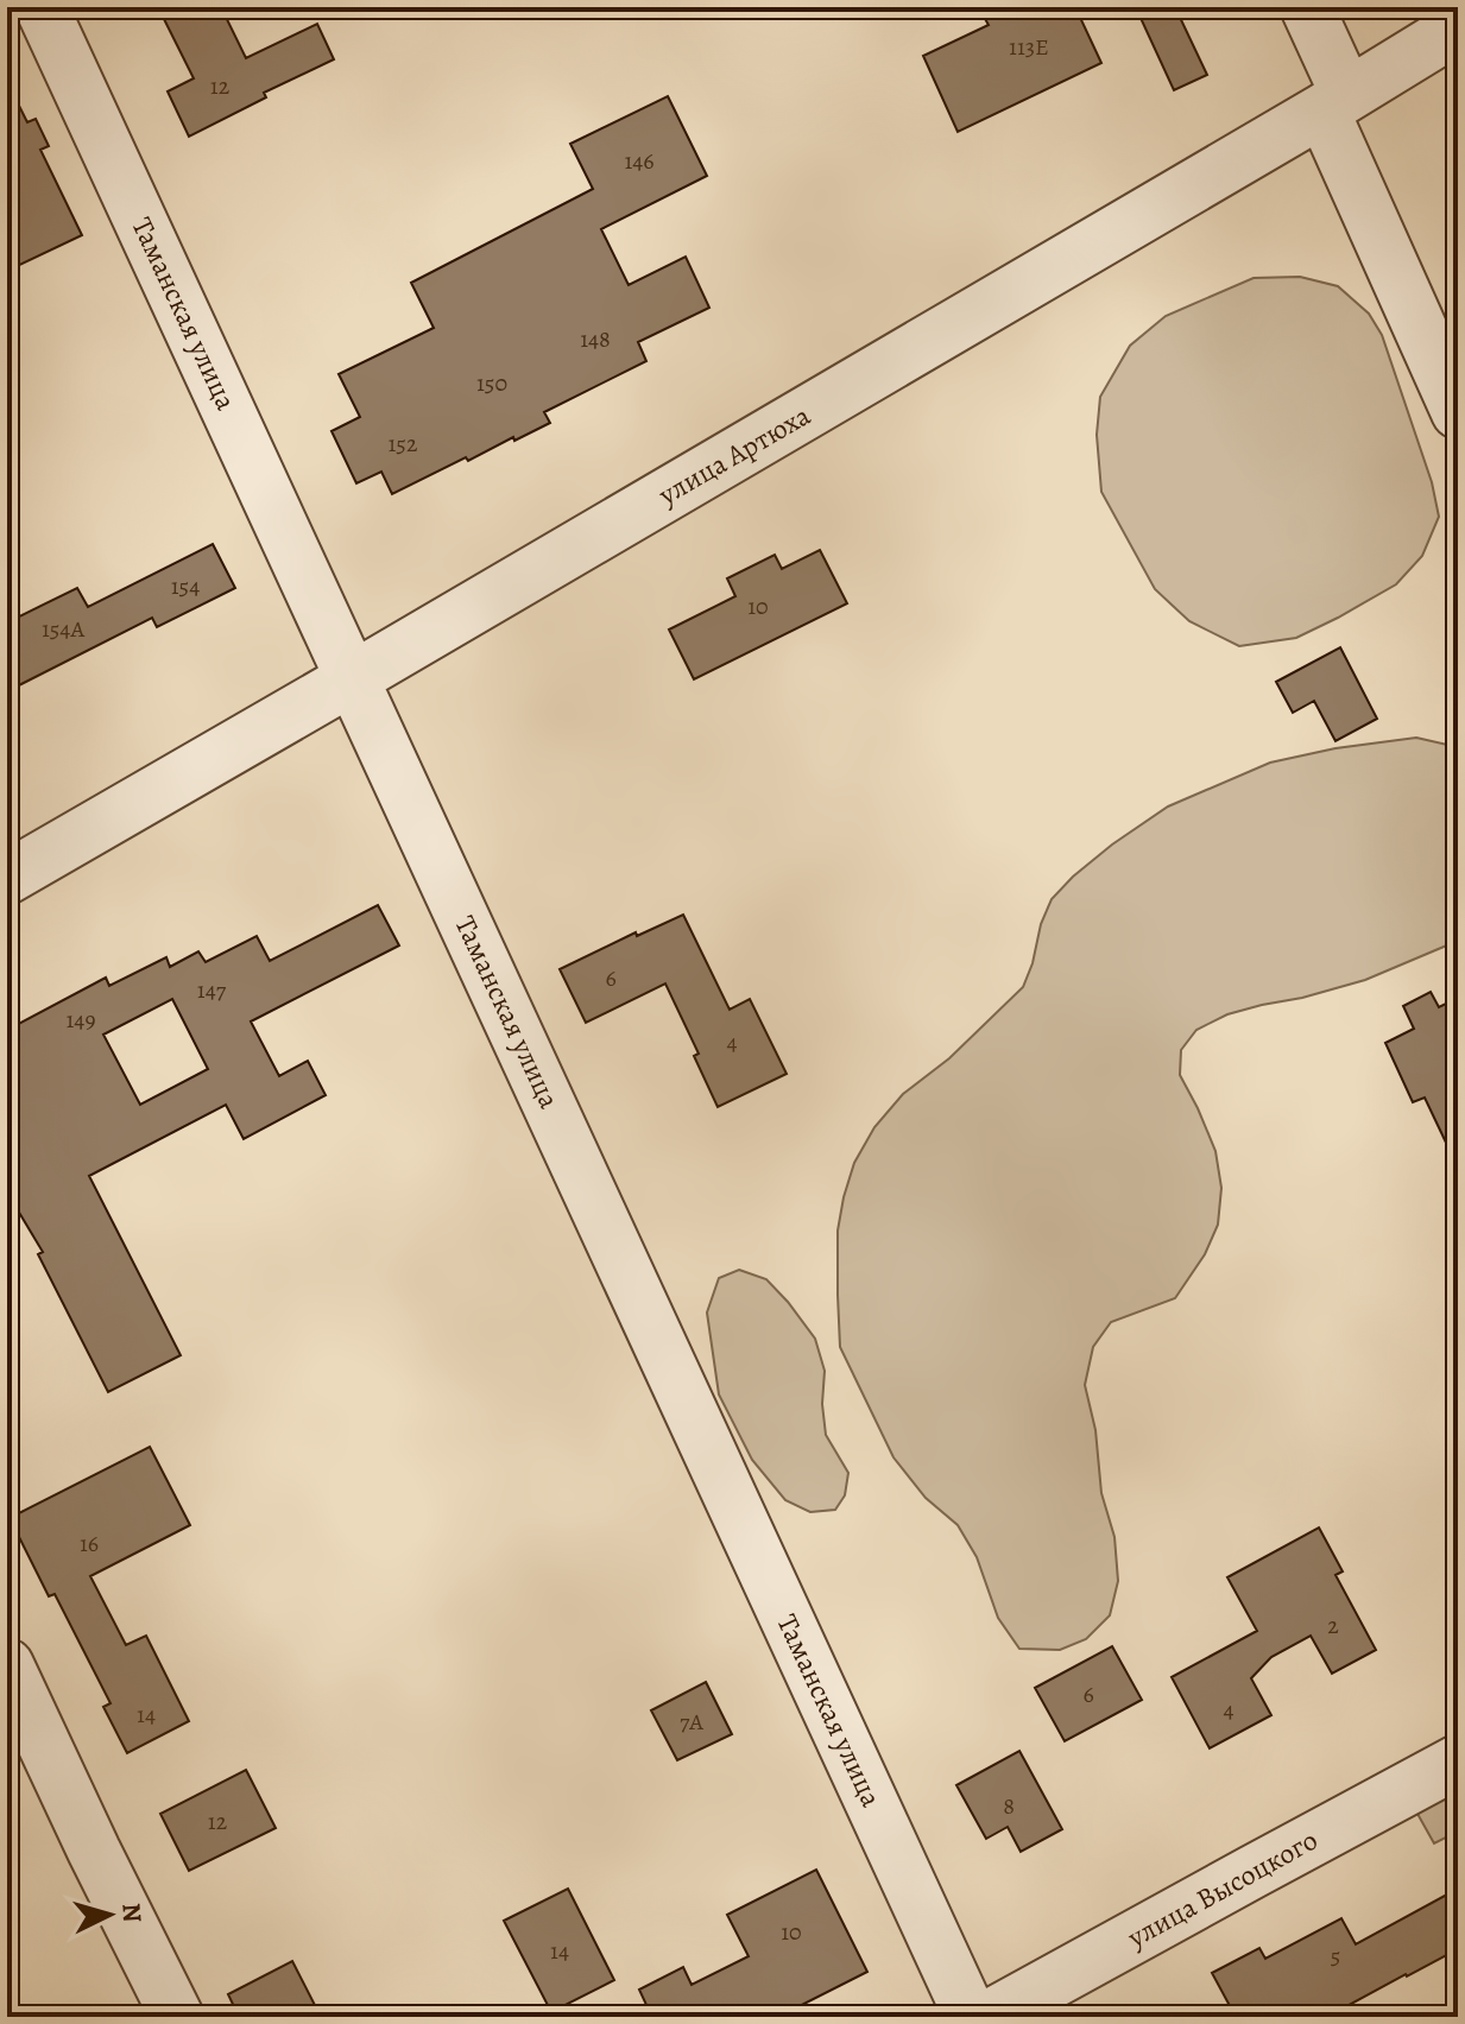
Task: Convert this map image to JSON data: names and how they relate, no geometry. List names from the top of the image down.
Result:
{
  "streets": {
    "street": ["Таманская улица", "улица Артюха", "улица Высоцкого"]
  },
  "crossings": [
    ["Таманская улица", "улица Артюха"]
  ],
  "house_numbers": [
    "113Е",
    "12",
    "146",
    "148",
    "150",
    "152",
    "154",
    "10",
    "154А",
    "6",
    "147",
    "149",
    "4",
    "16",
    "2",
    "6",
    "4",
    "14",
    "7А",
    "8",
    "12",
    "10",
    "14",
    "5"
  ],
  "north": "right"
}
